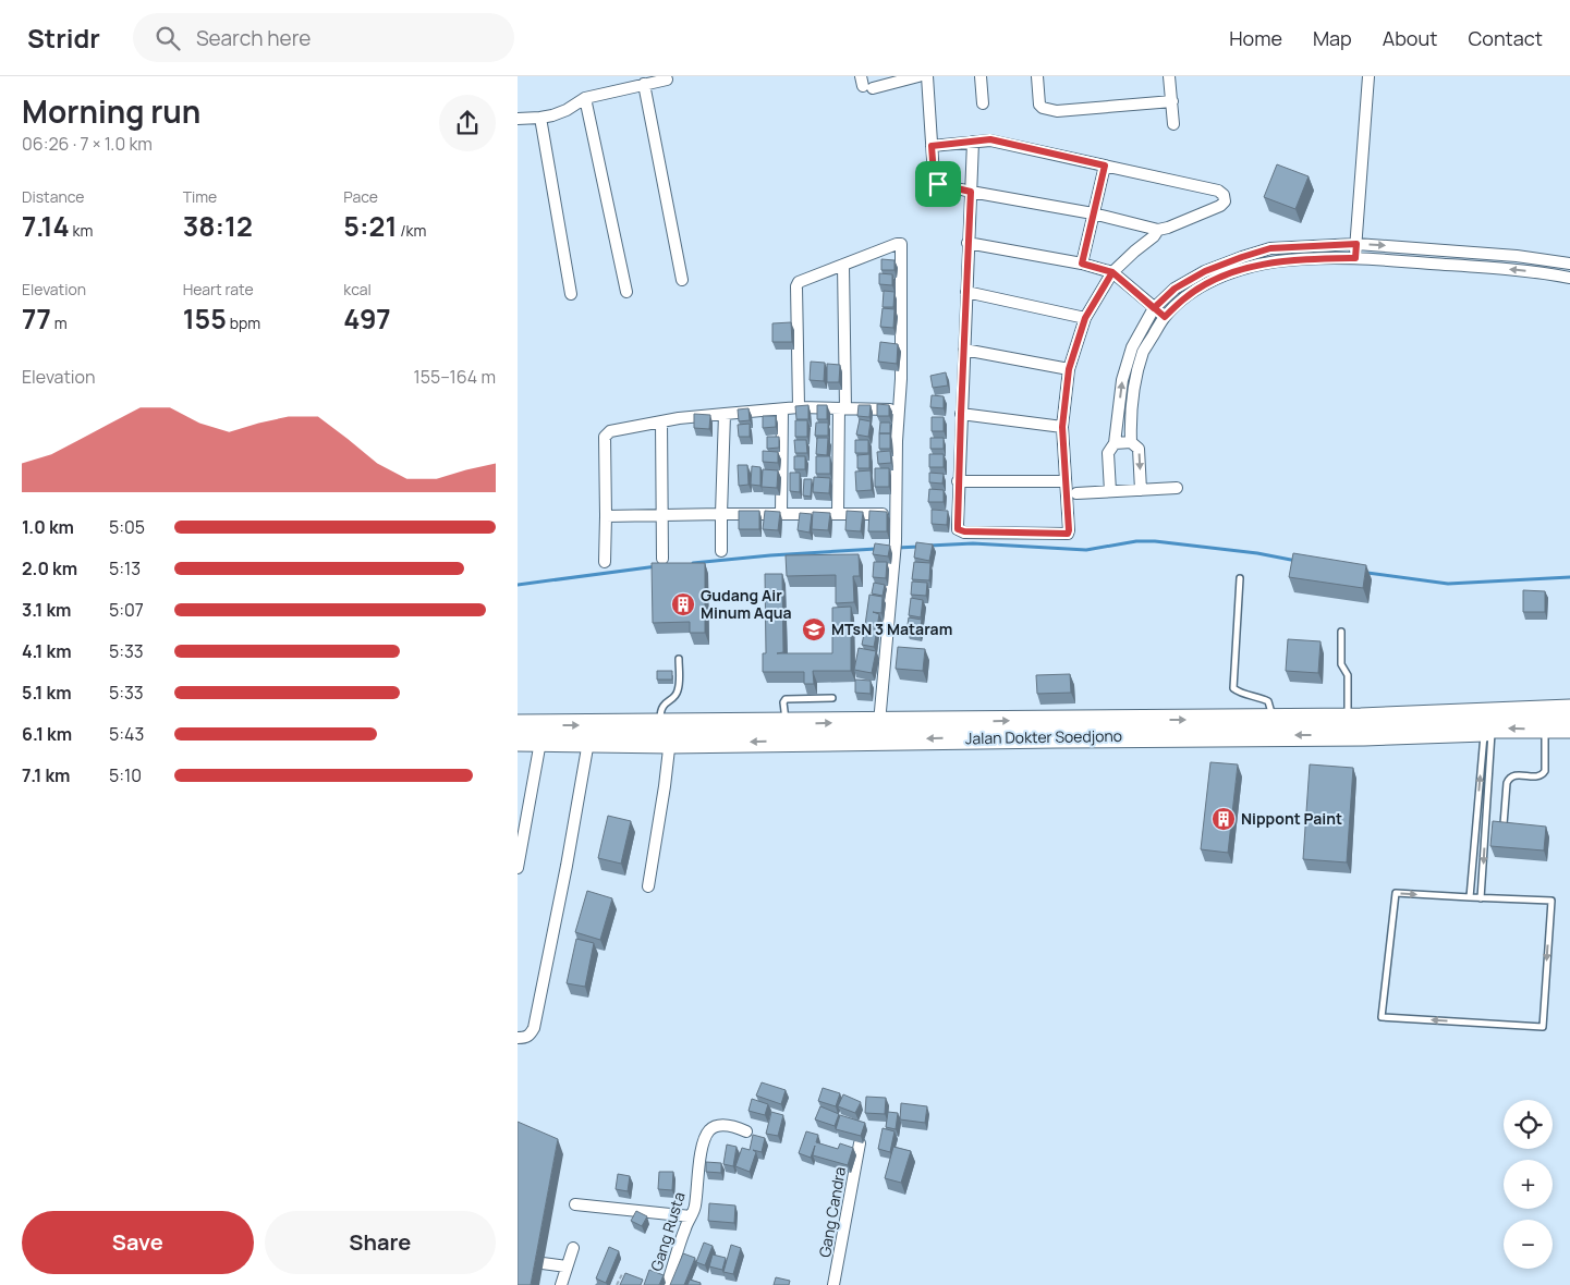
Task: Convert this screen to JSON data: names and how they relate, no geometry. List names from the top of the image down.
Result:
{
  "streets": {
    "highway": ["Jalan Dokter Soedjono"],
    "street": ["Gang Candra", "Gang Rusta"]
  },
  "places": {
    "building": ["Gudang Air Minum Aqua", "Nippont Paint"],
    "school or university": ["MTsN 3 Mataram"]
  },
  "page": {
    "header": "Stridr",
    "search": "Search here",
    "nav": [
      "Home",
      "Map",
      "About",
      "Contact"
    ],
    "heading": ["Morning run", "06:26 · 7 × 1.0 km"],
    "stats": [
      ["Distance", "7.14 km"],
      ["Time", "38:12"],
      ["Pace", "5:21 /km"],
      ["Elevation", "77 m"],
      ["Heart rate", "155 bpm"],
      ["kcal", "497"]
    ],
    "chart": ["Elevation", "155–164 m"],
    "list": [
      {
        "name": "1.0 km",
        "note": "5:05"
      },
      {
        "name": "2.0 km",
        "note": "5:13"
      },
      {
        "name": "3.1 km",
        "note": "5:07"
      },
      {
        "name": "4.1 km",
        "note": "5:33"
      },
      {
        "name": "5.1 km",
        "note": "5:33"
      },
      {
        "name": "6.1 km",
        "note": "5:43"
      },
      {
        "name": "7.1 km",
        "note": "5:10"
      }
    ],
    "map_buttons": ["+", "−"],
    "buttons": ["Save", "Share"]
  }
}
